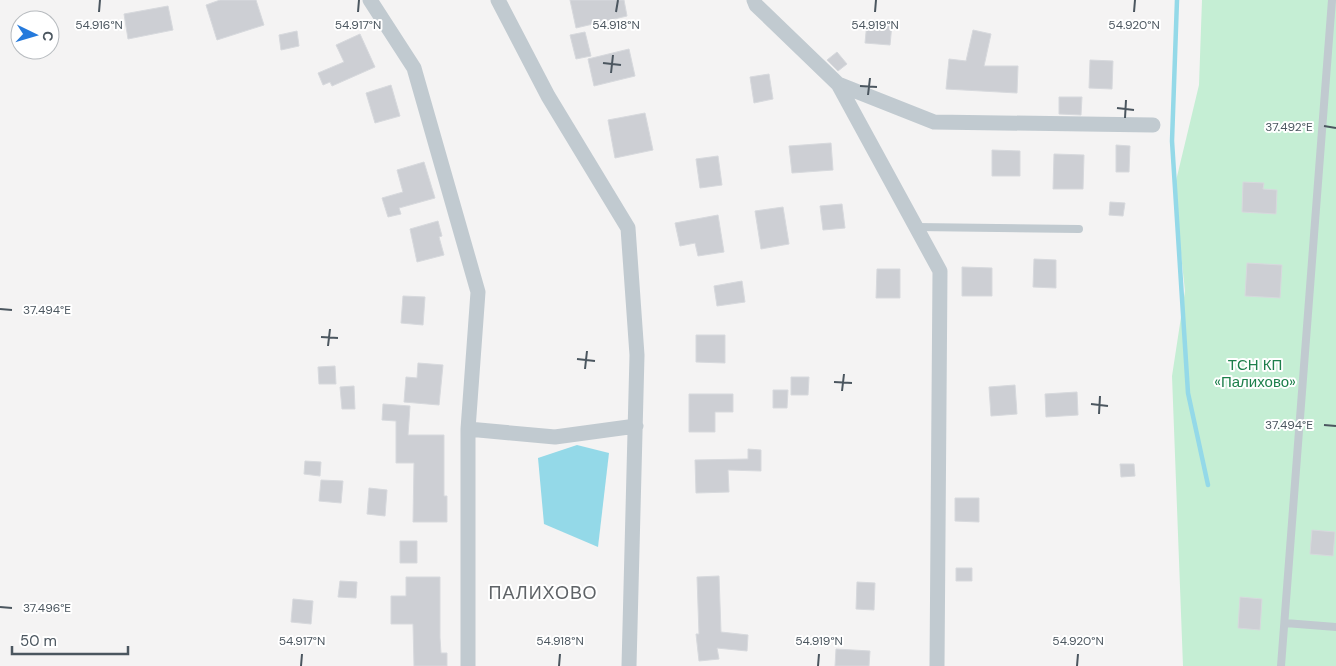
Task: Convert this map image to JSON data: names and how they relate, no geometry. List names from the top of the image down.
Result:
{
  "districts": ["ПАЛИХОВО"],
  "parks": ["ТСН КП «Палихово»"],
  "scale_bar": "50 m",
  "north": "right",
  "coordinates": [
    "54.916°N",
    "54.917°N",
    "54.918°N",
    "54.919°N",
    "54.920°N",
    "37.492°E",
    "37.494°E",
    "37.496°E"
  ]
}
